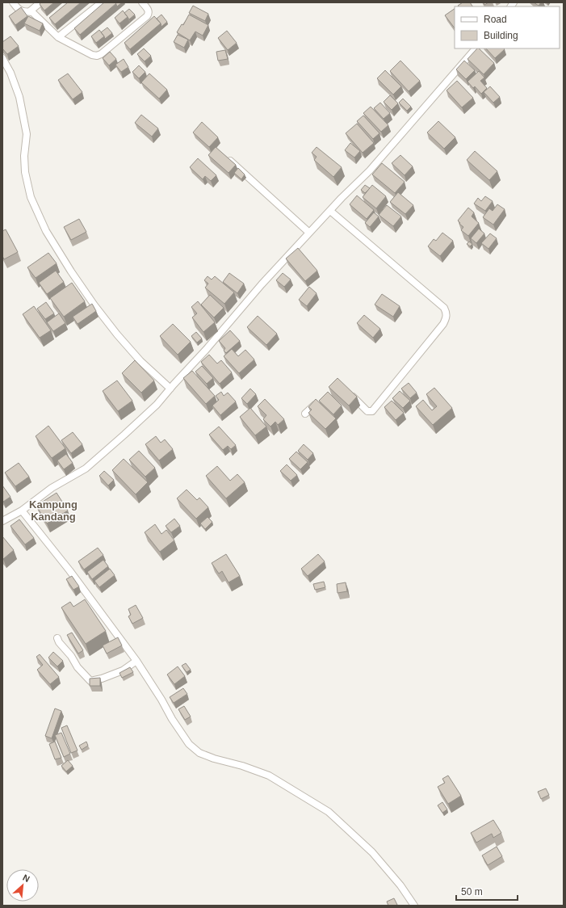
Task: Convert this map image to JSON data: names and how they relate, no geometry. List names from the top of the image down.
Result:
{
  "districts": ["Kampung Kandang"],
  "legend": ["Road", "Building"],
  "scale_bar": "50 m",
  "north": "top right"
}
